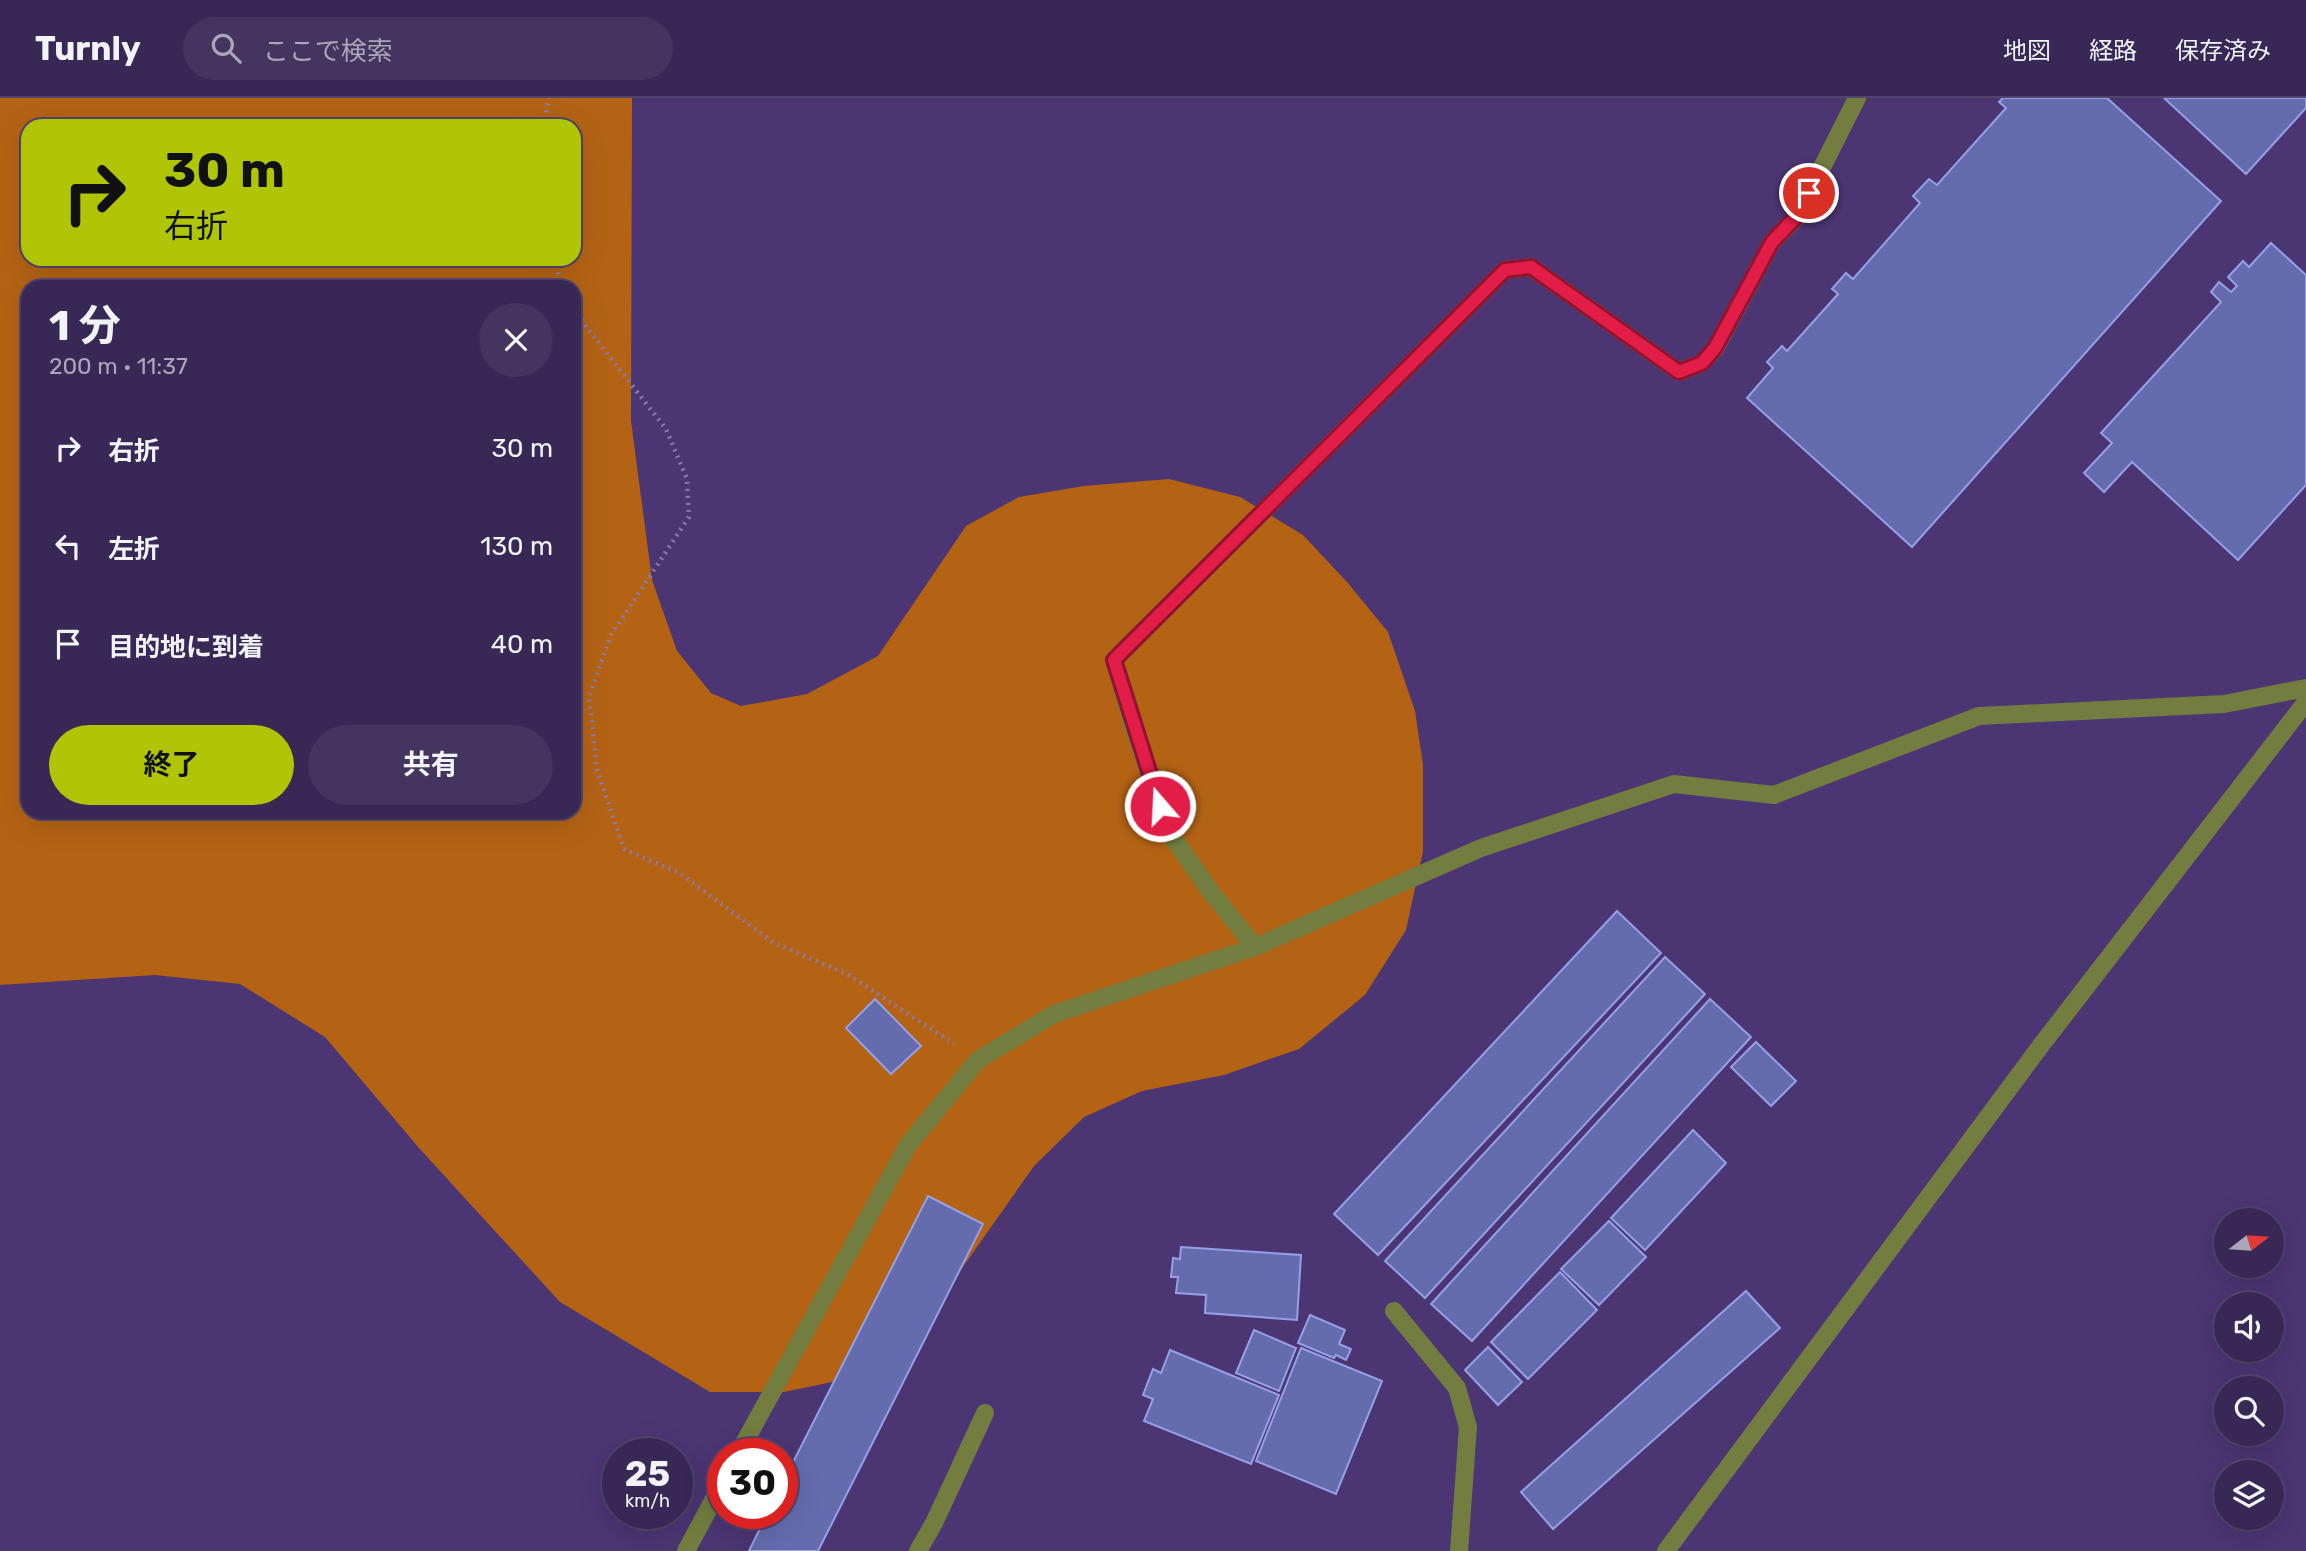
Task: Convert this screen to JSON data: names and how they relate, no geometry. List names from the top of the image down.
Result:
{
  "north": "right",
  "page": {
    "header": "Turnly",
    "search": "ここで検索",
    "nav": ["地図", "経路", "保存済み"],
    "turn": ["30 m", "右折"],
    "heading": ["1 分", "200 m · 11:37"],
    "list": [
      {
        "name": "右折",
        "value": "30 m"
      },
      {
        "name": "左折",
        "value": "130 m"
      },
      {
        "name": "目的地に到着",
        "value": "40 m"
      }
    ],
    "buttons": ["終了", "共有"],
    "speed": "25 km/h",
    "limit": "30"
  }
}
